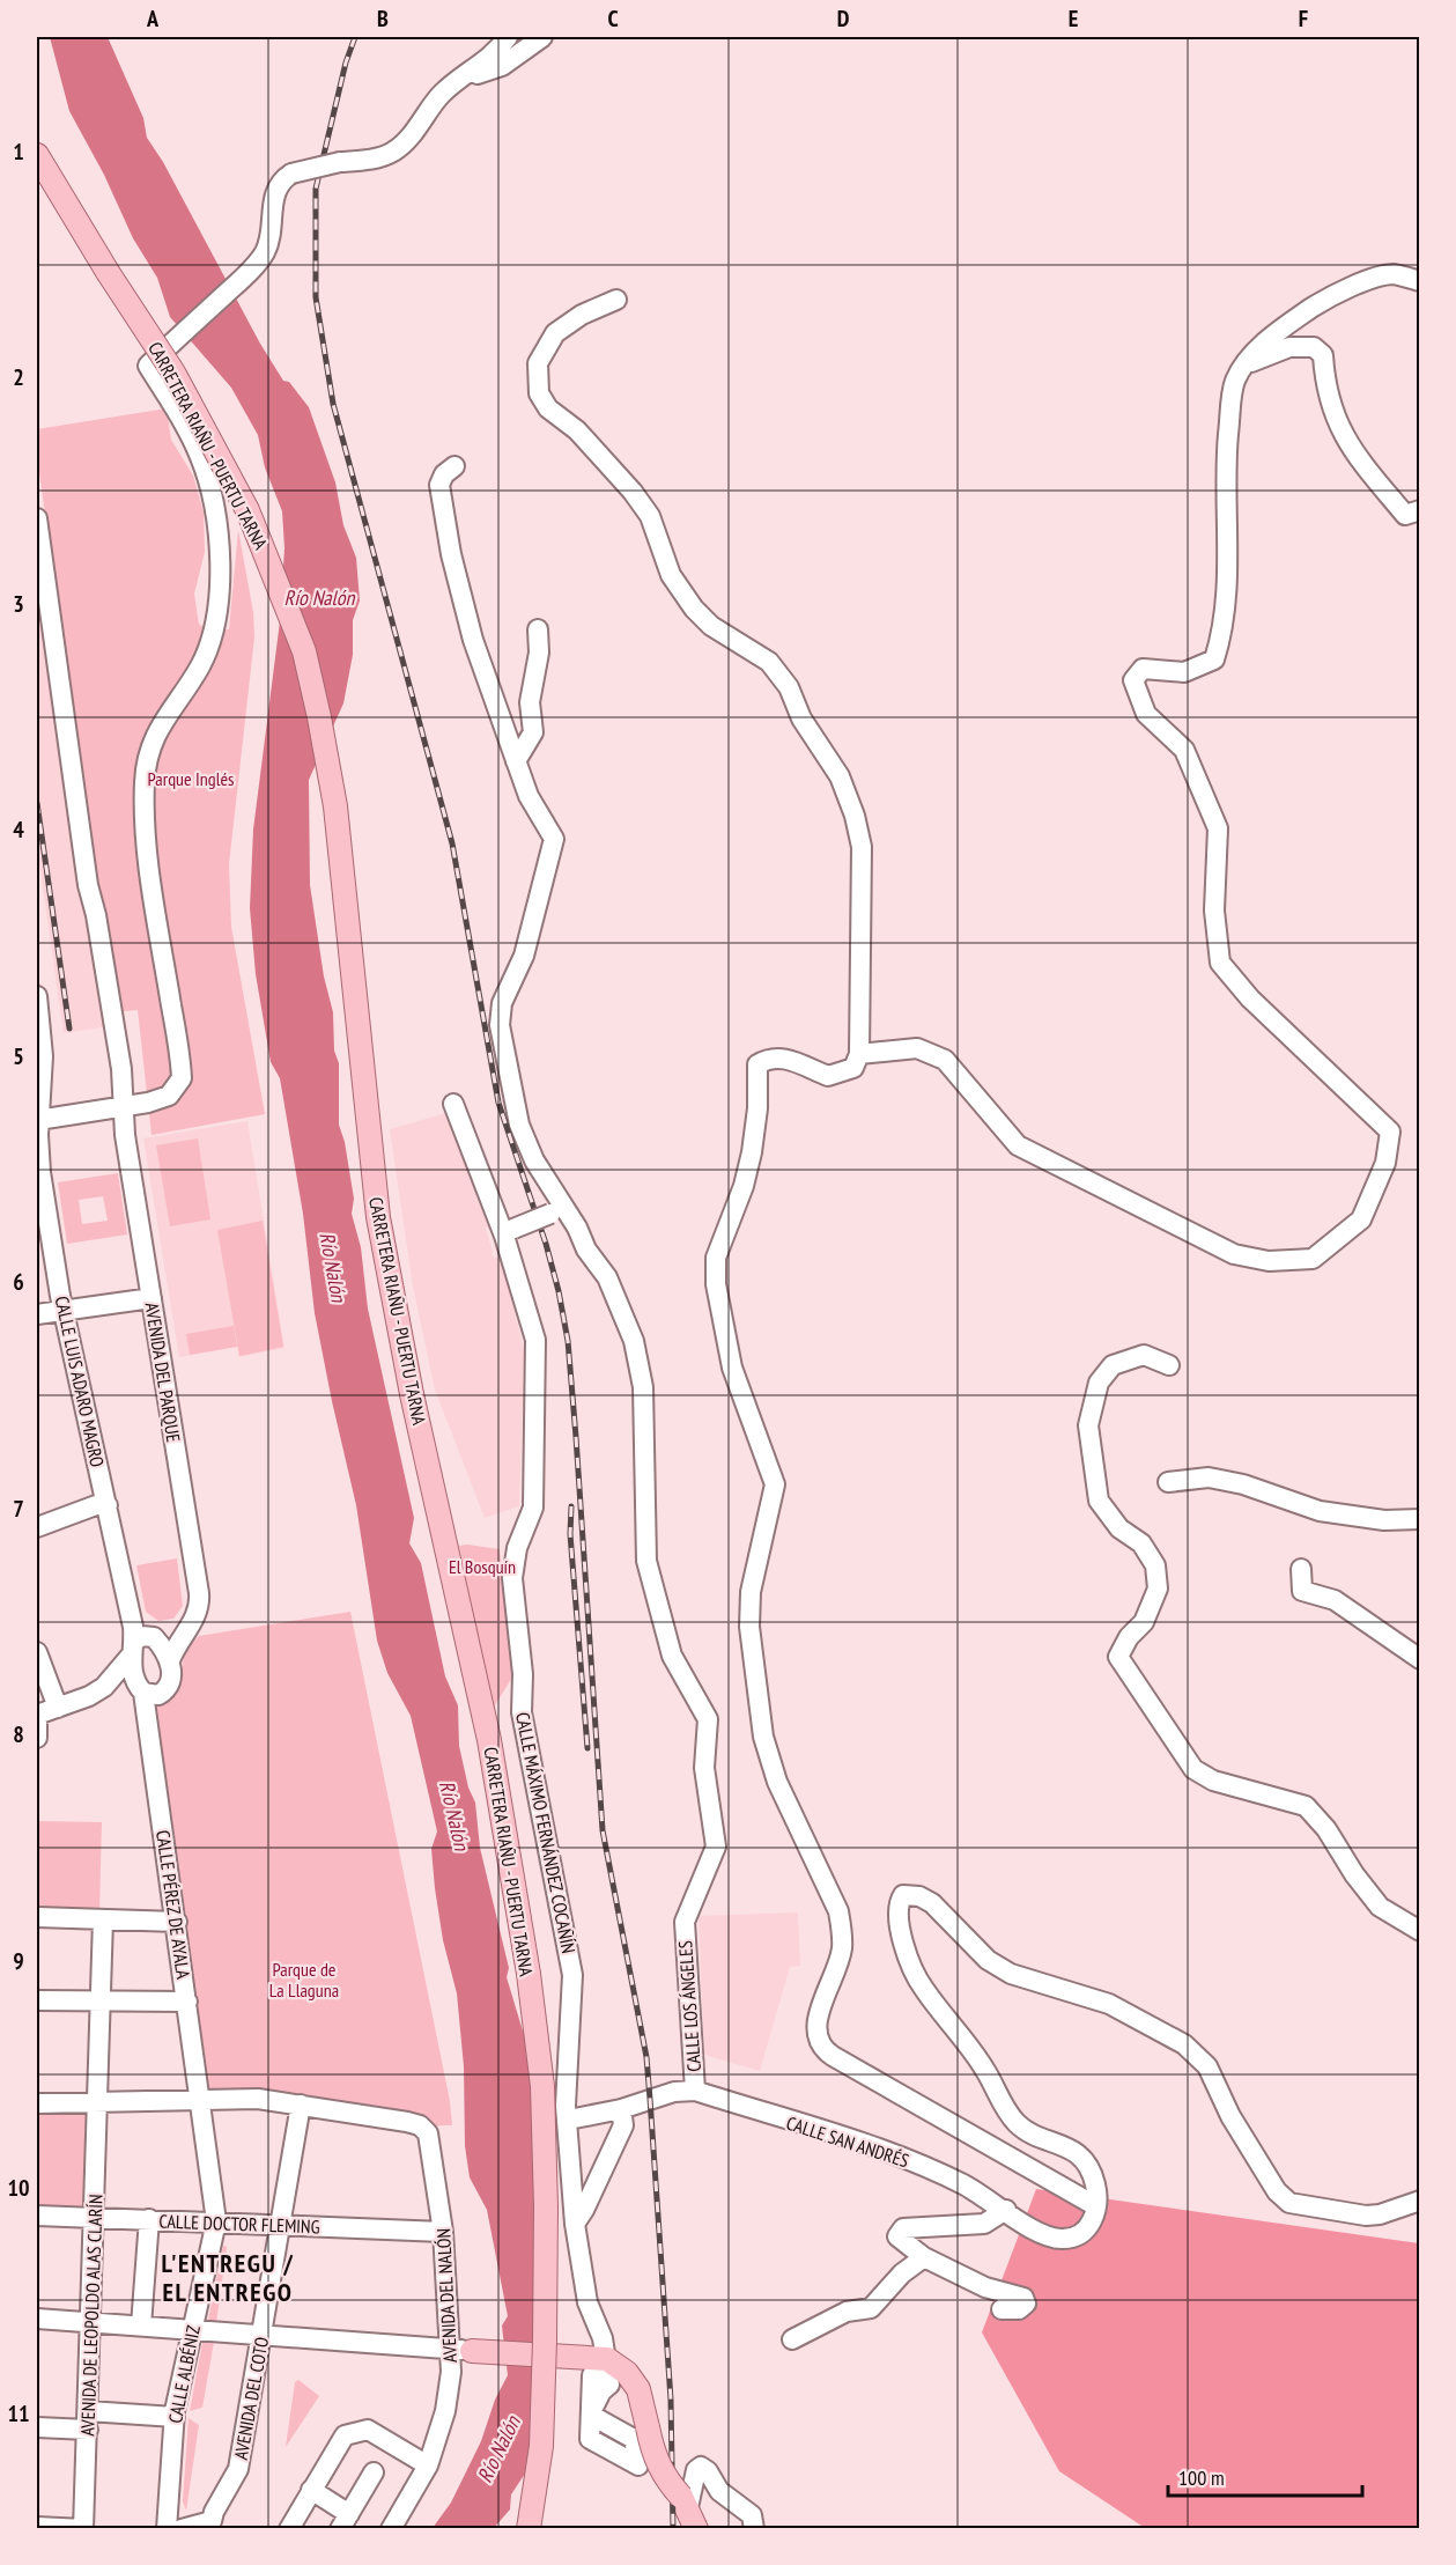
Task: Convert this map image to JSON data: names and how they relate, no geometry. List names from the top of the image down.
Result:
{
  "streets": {
    "main road": ["CARRETERA RIAÑU - PUERTU TARNA"],
    "street": [
      "AVENIDA DEL PARQUE",
      "CALLE LUIS ADARO MAGRO",
      "CALLE MÁXIMO FERNÁNDEZ COCAÑÍN",
      "CALLE PÉREZ DE AYALA",
      "CALLE LOS ÁNGELES",
      "CALLE SAN ANDRÉS",
      "CALLE DOCTOR FLEMING",
      "AVENIDA DEL NALÓN",
      "AVENIDA DE LEOPOLDO ALAS CLARÍN",
      "CALLE ALBÉNIZ",
      "AVENIDA DEL COTO"
    ]
  },
  "crossings": [
    ["AVENIDA DEL PARQUE", "CALLE PÉREZ DE AYALA"],
    ["CALLE LUIS ADARO MAGRO", "CALLE PÉREZ DE AYALA"],
    ["CALLE MÁXIMO FERNÁNDEZ COCAÑÍN", "CALLE SAN ANDRÉS"],
    ["CALLE PÉREZ DE AYALA", "CALLE ALBÉNIZ"],
    ["CALLE LOS ÁNGELES", "CALLE SAN ANDRÉS"],
    ["CALLE DOCTOR FLEMING", "AVENIDA DEL NALÓN"],
    ["CALLE DOCTOR FLEMING", "AVENIDA DE LEOPOLDO ALAS CLARÍN"],
    ["CALLE DOCTOR FLEMING", "CALLE ALBÉNIZ"],
    ["CALLE DOCTOR FLEMING", "AVENIDA DEL COTO"],
    ["AVENIDA DEL NALÓN", "AVENIDA DEL COTO"]
  ],
  "districts": ["L'ENTREGU / EL ENTREGO"],
  "water": ["Río Nalón"],
  "parks": ["Parque Inglés", "El Bosquín", "Parque de La Llaguna"],
  "scale_bar": "100 m",
  "grid": {
    "columns": [
      "A",
      "B",
      "C",
      "D",
      "E",
      "F"
    ],
    "rows": [
      "1",
      "2",
      "3",
      "4",
      "5",
      "6",
      "7",
      "8",
      "9",
      "10",
      "11"
    ]
  }
}
